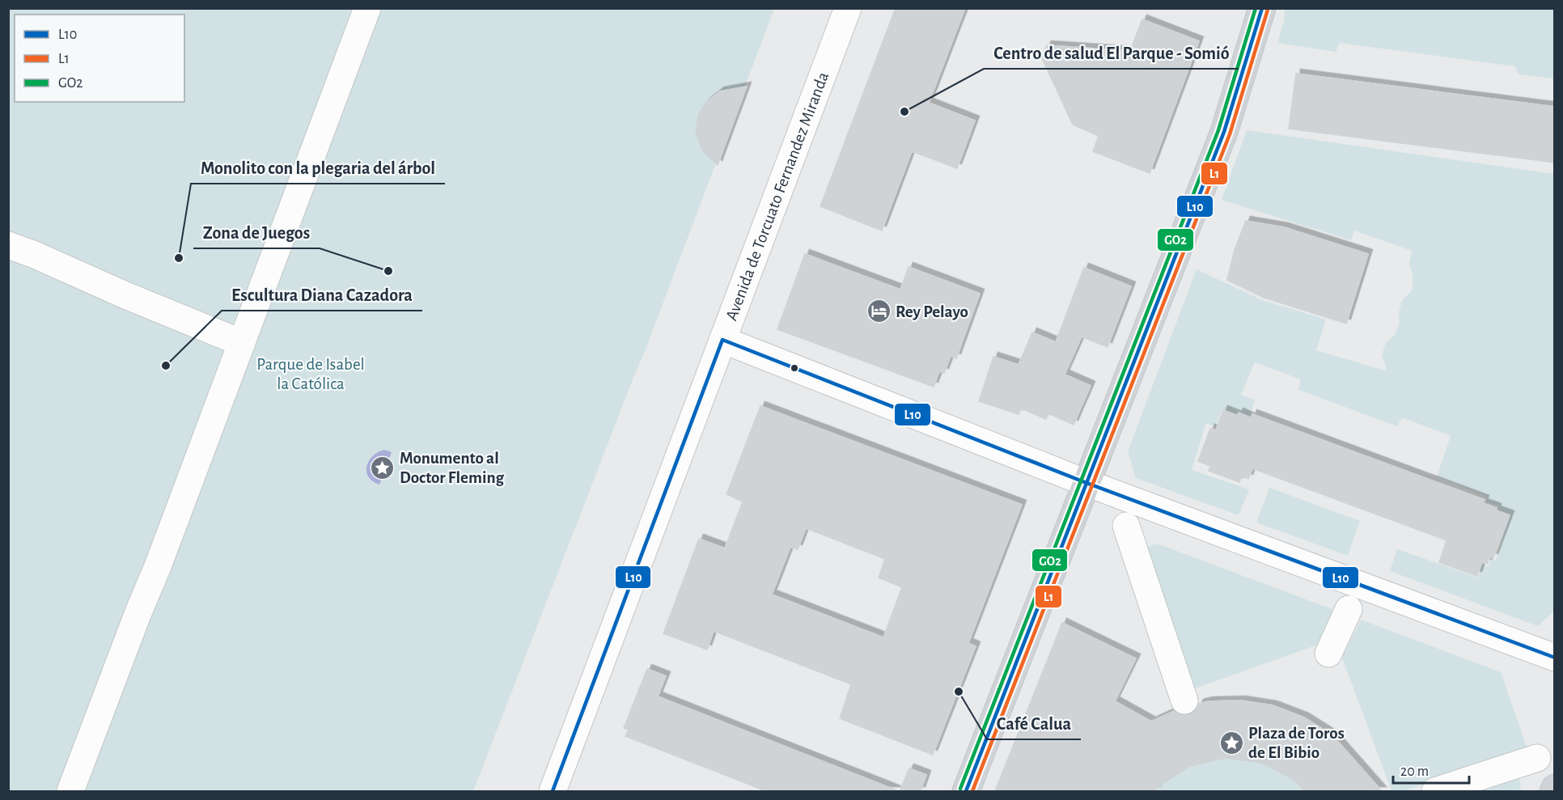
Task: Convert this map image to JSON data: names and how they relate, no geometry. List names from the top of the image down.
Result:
{
  "streets": {
    "street": ["Avenida de Torcuato Fernandez Miranda"]
  },
  "parks": ["Parque de Isabel la Católica"],
  "places": {
    "other": [
      "Centro de salud El Parque - Somió",
      "Monolito con la plegaria del árbol",
      "Zona de Juegos",
      "Escultura Diana Cazadora",
      "Café Calua"
    ],
    "hotel": ["Rey Pelayo"],
    "place": ["Monumento al Doctor Fleming", "Plaza de Toros de El Bibio"]
  },
  "lines": ["transit line L10", "transit line GO2", "transit line L1"],
  "legend": ["L10", "L1", "GO2"],
  "scale_bar": "20 m"
}
